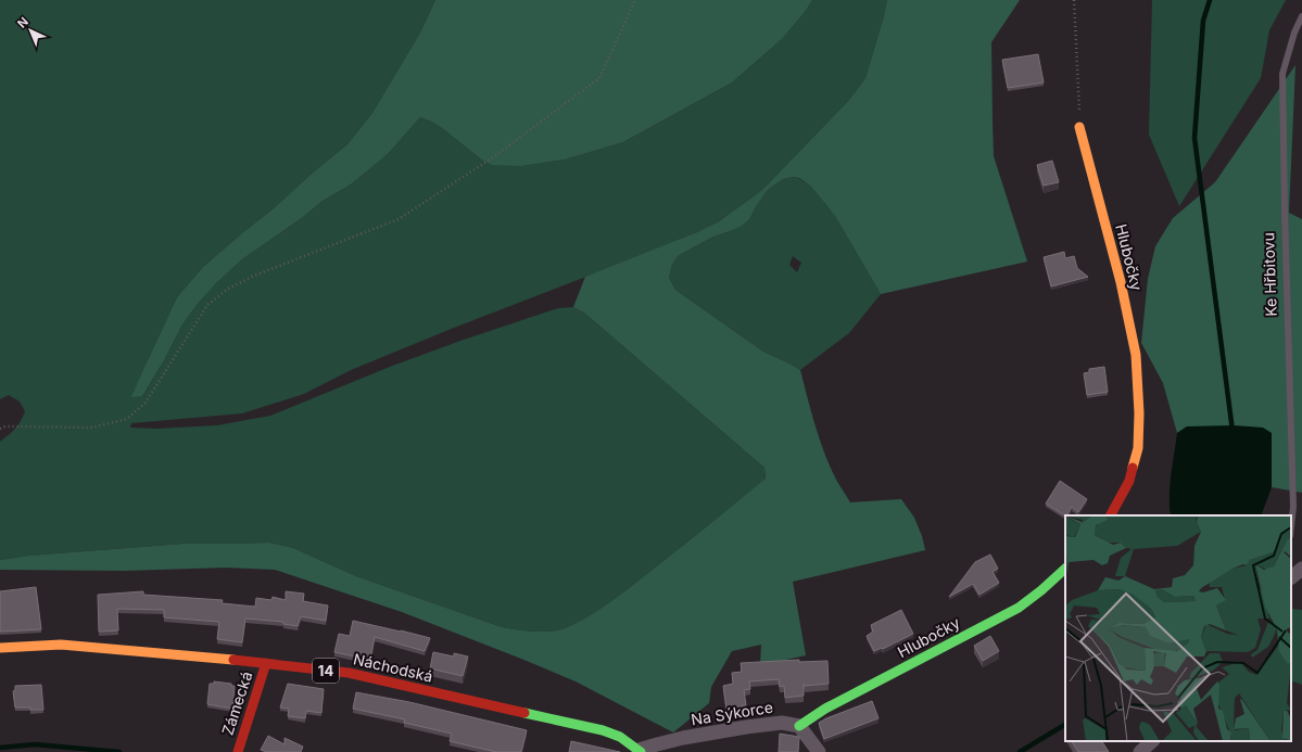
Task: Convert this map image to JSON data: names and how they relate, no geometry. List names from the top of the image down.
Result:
{
  "streets": {
    "street": [
      "Hlubočky",
      "Náchodská",
      "14",
      "Zámecká",
      "Na Sýkorce"
    ],
    "lane": ["Ke Hřbitovu"]
  },
  "crossings": [
    ["Hlubočky", "Na Sýkorce"],
    ["Náchodská", "Zámecká"],
    ["Náchodská", "Na Sýkorce"]
  ],
  "north": "top left"
}
